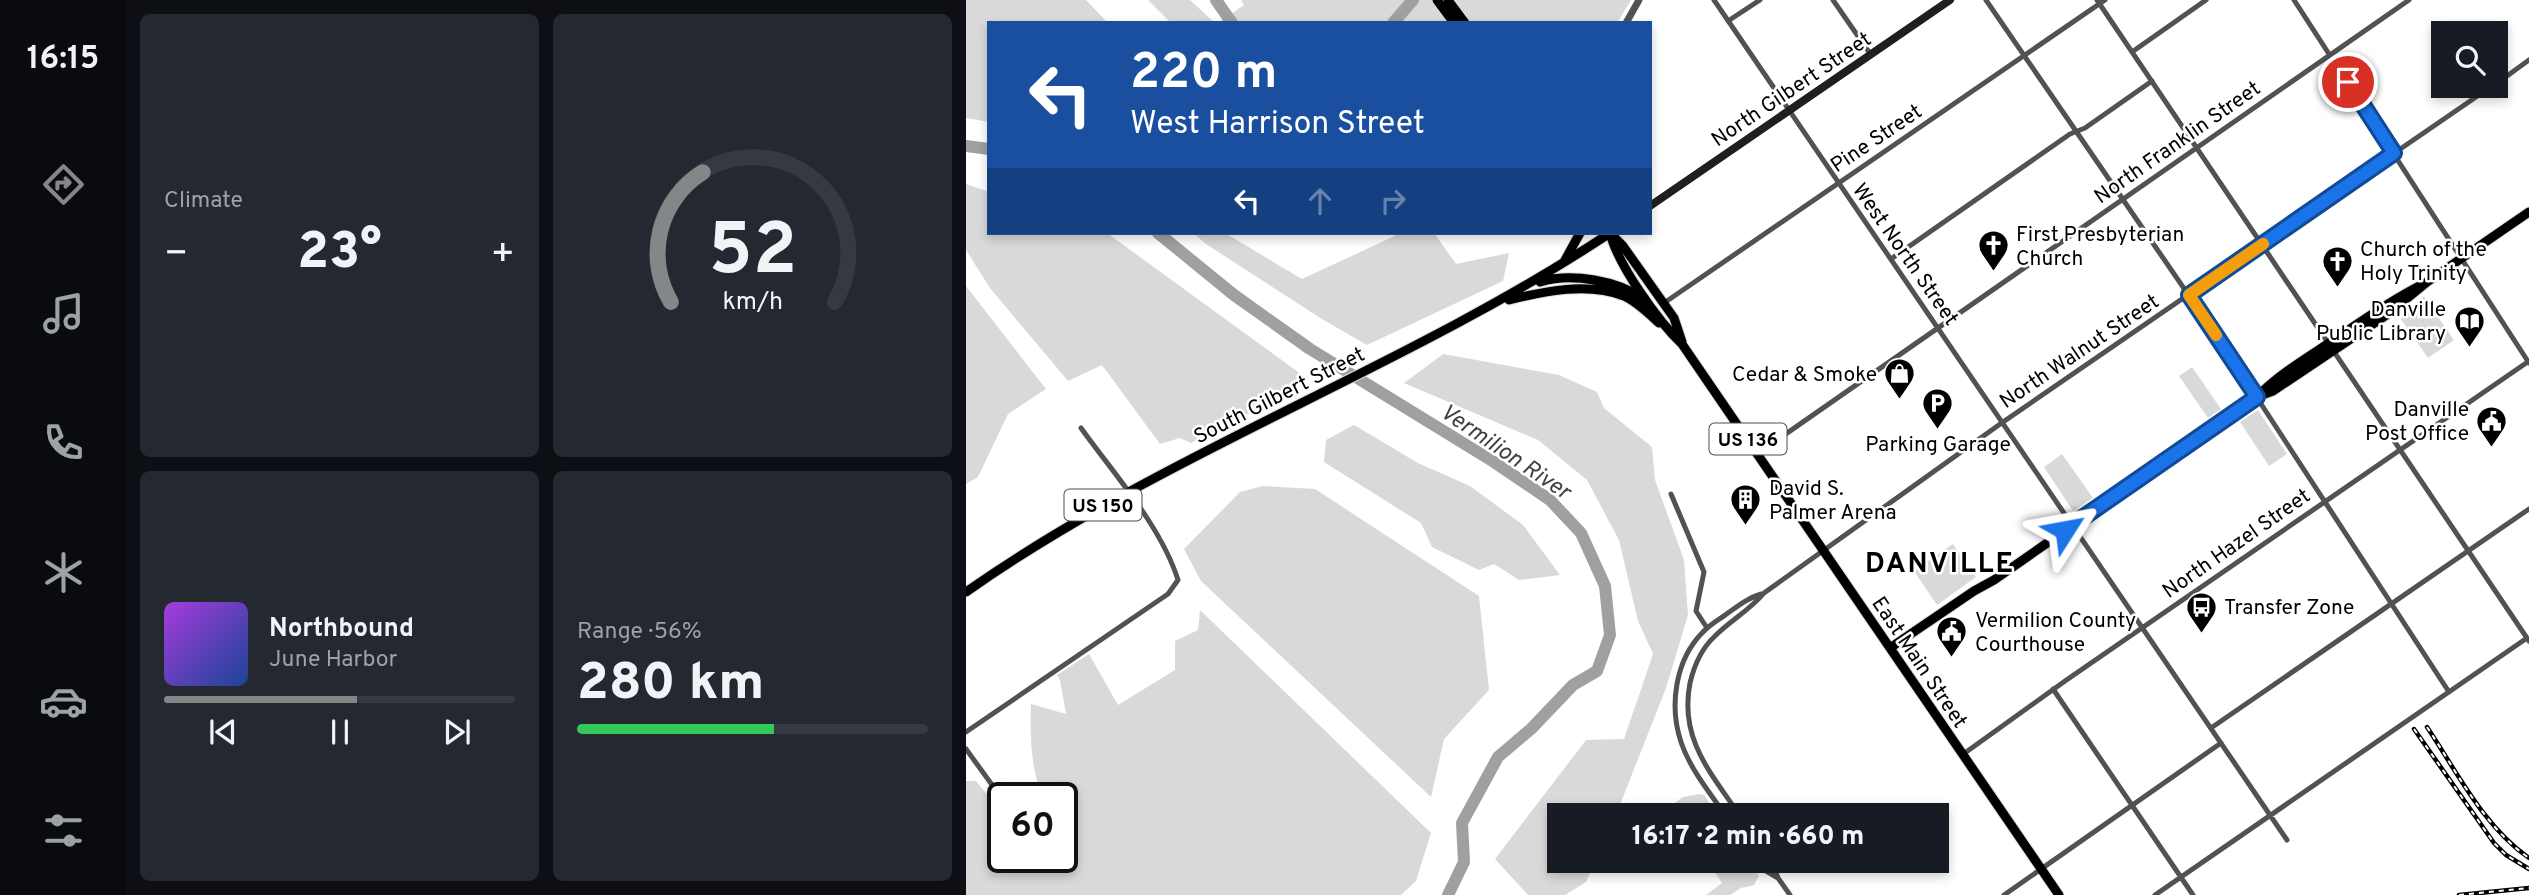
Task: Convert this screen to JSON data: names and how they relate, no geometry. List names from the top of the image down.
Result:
{
  "streets": {
    "main road": [
      "North Gilbert Street",
      "South Gilbert Street",
      "US 136",
      "US 150",
      "East Main Street"
    ],
    "street": [
      "Pine Street",
      "North Franklin Street",
      "West North Street",
      "North Walnut Street",
      "North Hazel Street"
    ]
  },
  "crossings": [
    ["North Gilbert Street", "West North Street"],
    ["Pine Street", "West North Street"],
    ["Pine Street", "East Main Street"],
    ["North Franklin Street", "West North Street"],
    ["North Franklin Street", "East Main Street"],
    ["West North Street", "North Walnut Street"],
    ["West North Street", "North Hazel Street"],
    ["North Walnut Street", "East Main Street"],
    ["North Hazel Street", "East Main Street"]
  ],
  "districts": ["DANVILLE"],
  "water": ["Vermilion River"],
  "places": {
    "church": ["First Presbyterian Church", "Church of the Holy Trinity"],
    "library": ["Danville Public Library"],
    "shop": ["Cedar & Smoke"],
    "parking": ["Parking Garage"],
    "public building": ["Danville Post Office", "Vermilion County Courthouse"],
    "building": ["David S. Palmer Arena"],
    "bus stop": ["Transfer Zone"]
  },
  "page": {
    "tabs": "16:15",
    "tile": [
      "Climate",
      ["Range · 56%", "280 km"]
    ],
    "turn": ["220 m", "West Harrison Street"],
    "heat": ["−", "23°", "+"],
    "song": ["Northbound", "June Harbor"],
    "limit": "60",
    "trip": "16:17 · 2 min · 660 m",
    "gauge": ["52", "km/h"]
  }
}
